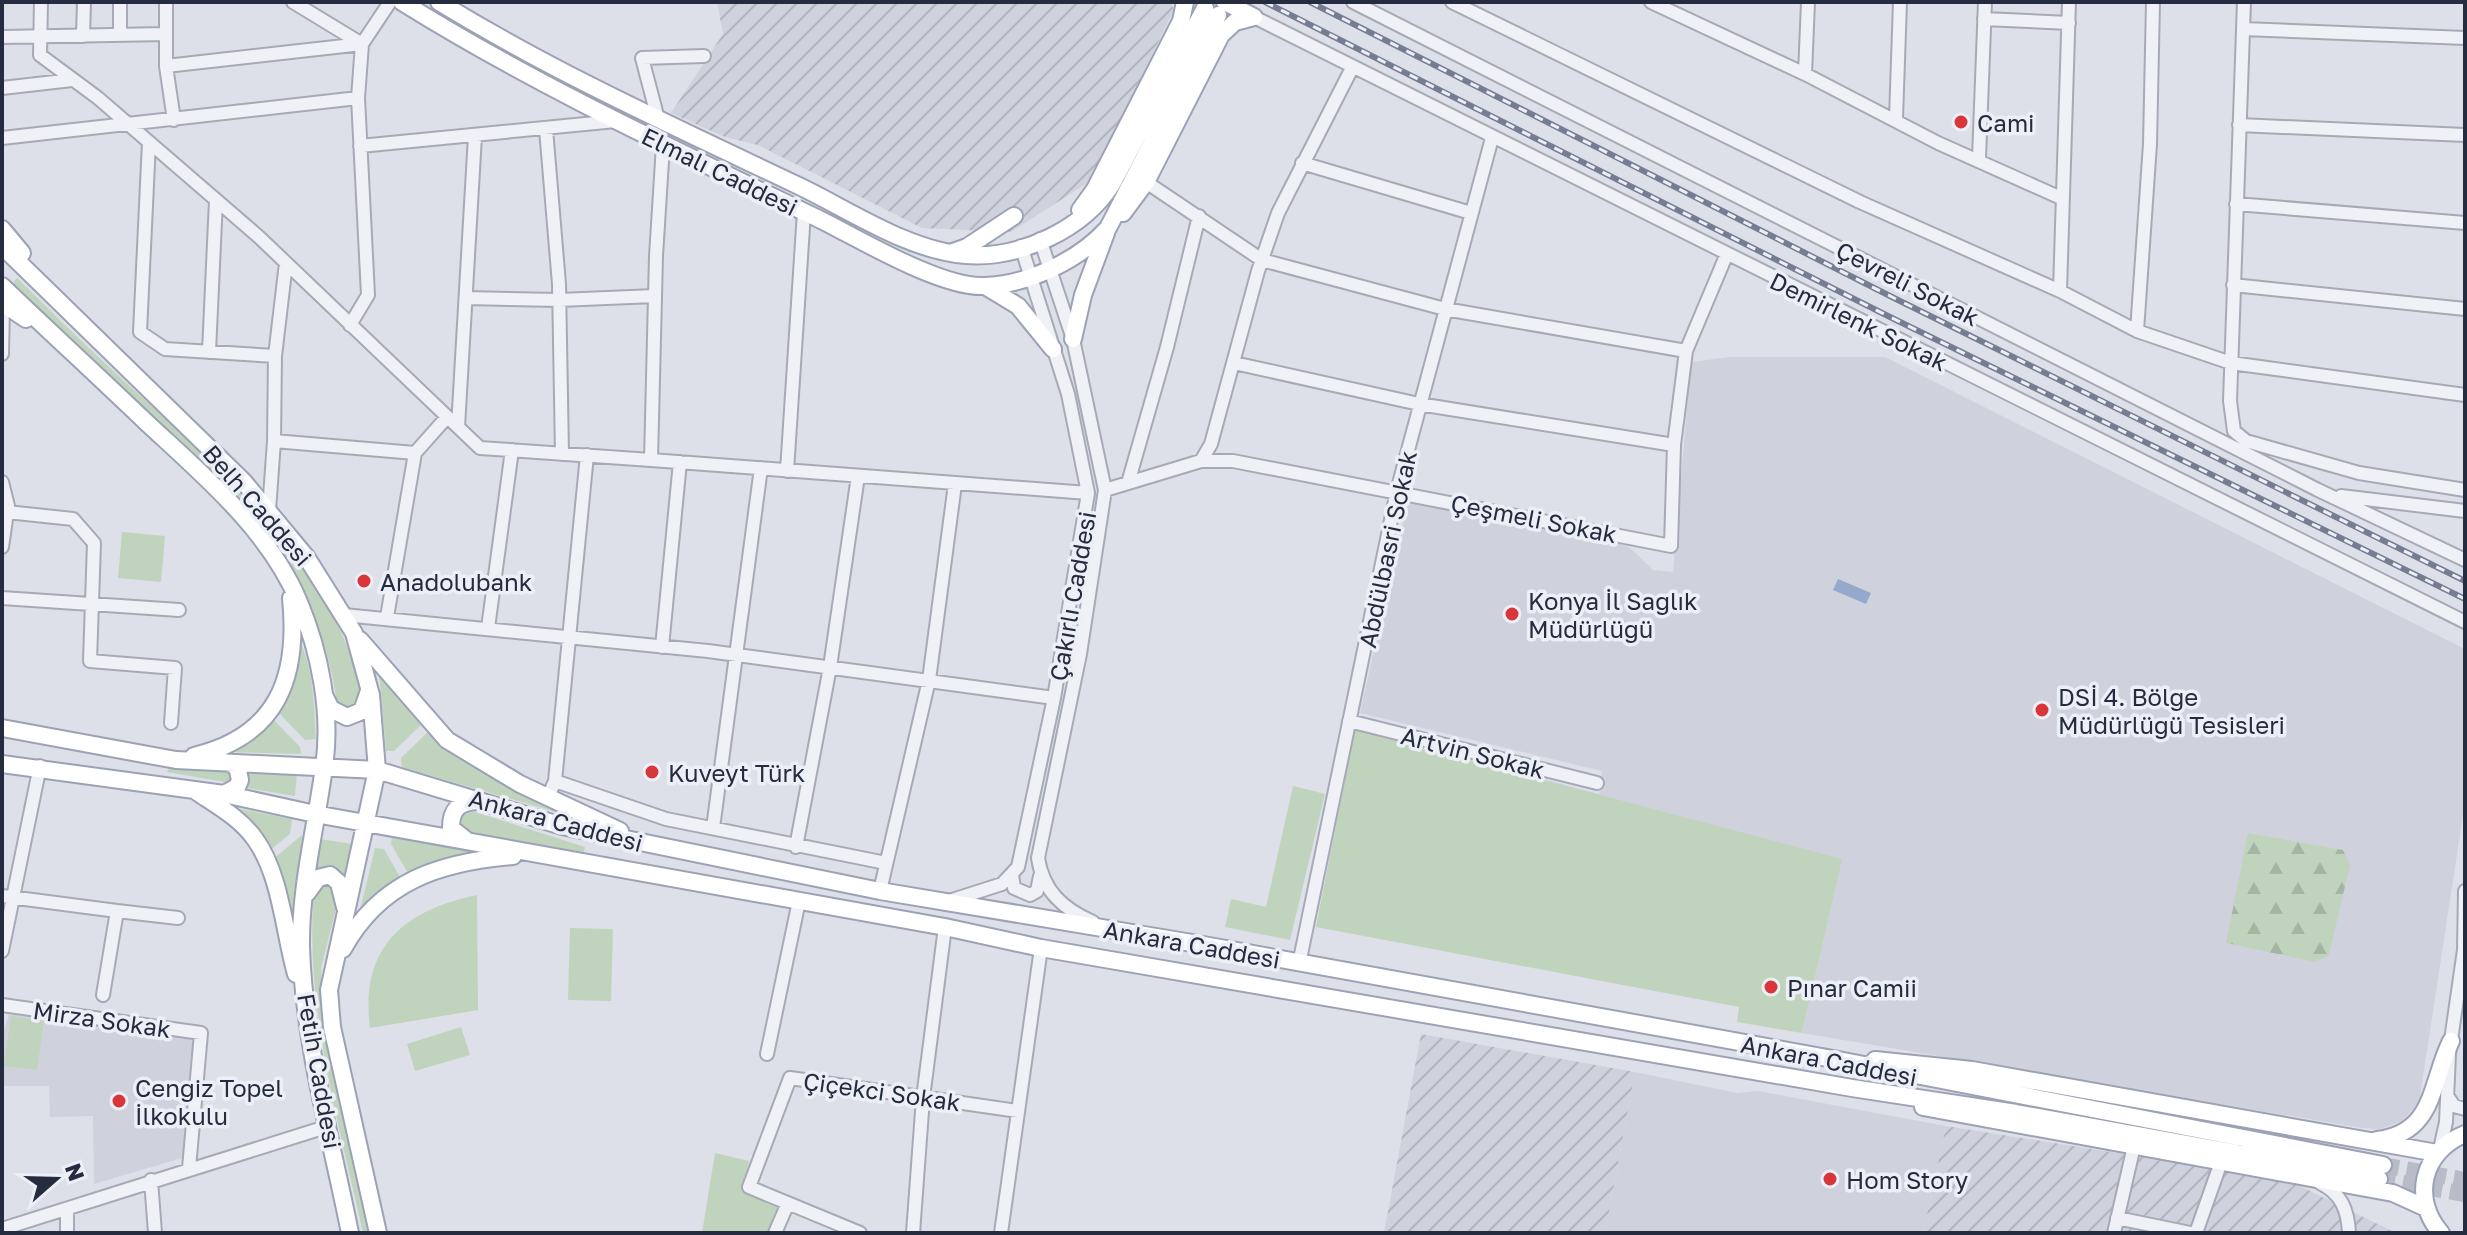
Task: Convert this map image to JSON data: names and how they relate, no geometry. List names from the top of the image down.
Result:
{
  "streets": {
    "main road": [
      "Elmalı Caddesi",
      "Belh Caddesi",
      "Ankara Caddesi",
      "Fetih Caddesi"
    ],
    "street": [
      "Çevreli Sokak",
      "Demirlenk Sokak",
      "Çeşmeli Sokak",
      "Abdülbasri Sokak",
      "Çakırlı Caddesi",
      "Artvin Sokak",
      "Mirza Sokak",
      "Çiçekci Sokak"
    ]
  },
  "crossings": [
    ["Elmalı Caddesi", "Çakırlı Caddesi"],
    ["Demirlenk Sokak", "Çeşmeli Sokak"],
    ["Demirlenk Sokak", "Abdülbasri Sokak"],
    ["Belh Caddesi", "Ankara Caddesi"],
    ["Belh Caddesi", "Fetih Caddesi"],
    ["Çeşmeli Sokak", "Abdülbasri Sokak"],
    ["Çeşmeli Sokak", "Çakırlı Caddesi"],
    ["Abdülbasri Sokak", "Artvin Sokak"],
    ["Abdülbasri Sokak", "Ankara Caddesi"],
    ["Ankara Caddesi", "Fetih Caddesi"]
  ],
  "places": [
    "Cami",
    "Anadolubank",
    "Konya İl Sağlık Müdürlüğü",
    "DSİ 4. Bölge Müdürlüğü Tesisleri",
    "Kuveyt Türk",
    "Pınar Camii",
    "Cengiz Topel İlkokulu",
    "Hom Story"
  ],
  "north": "right"
}
